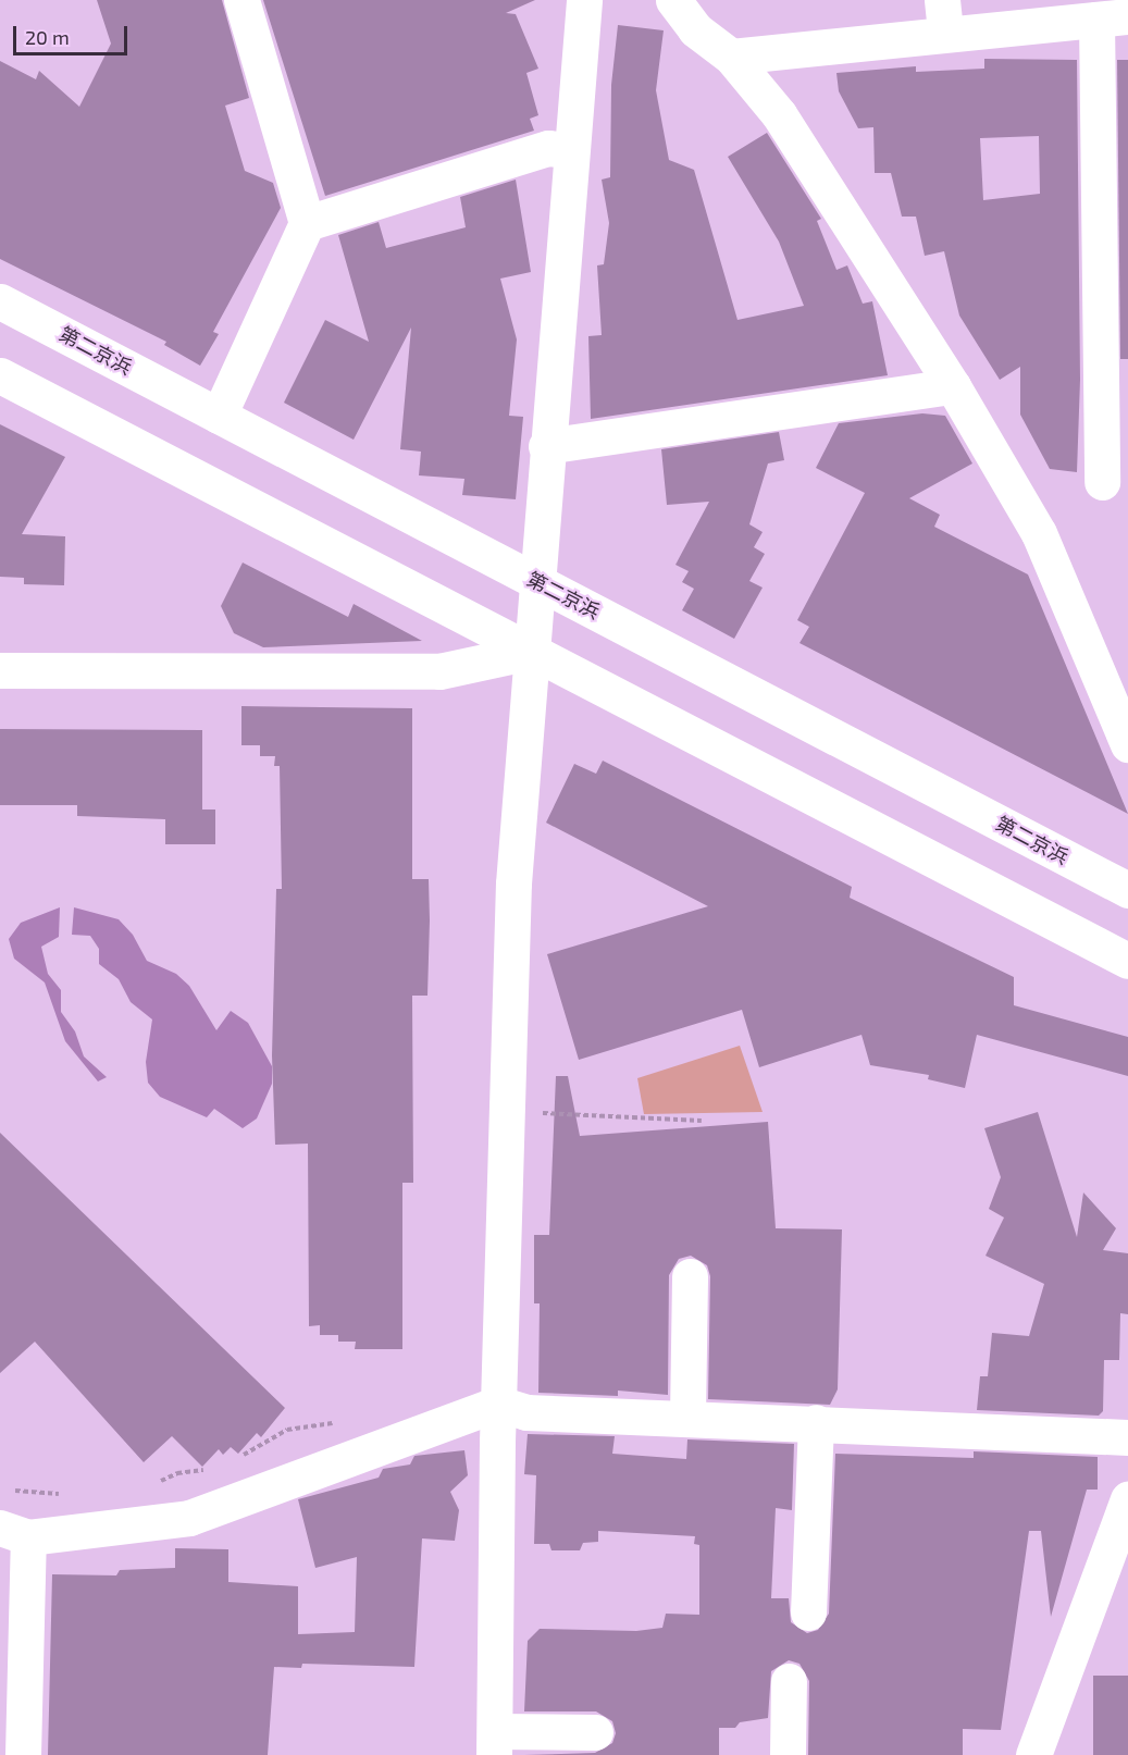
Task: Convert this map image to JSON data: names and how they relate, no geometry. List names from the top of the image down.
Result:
{
  "streets": {
    "main road": ["第二京浜"]
  },
  "scale_bar": "20 m"
}
